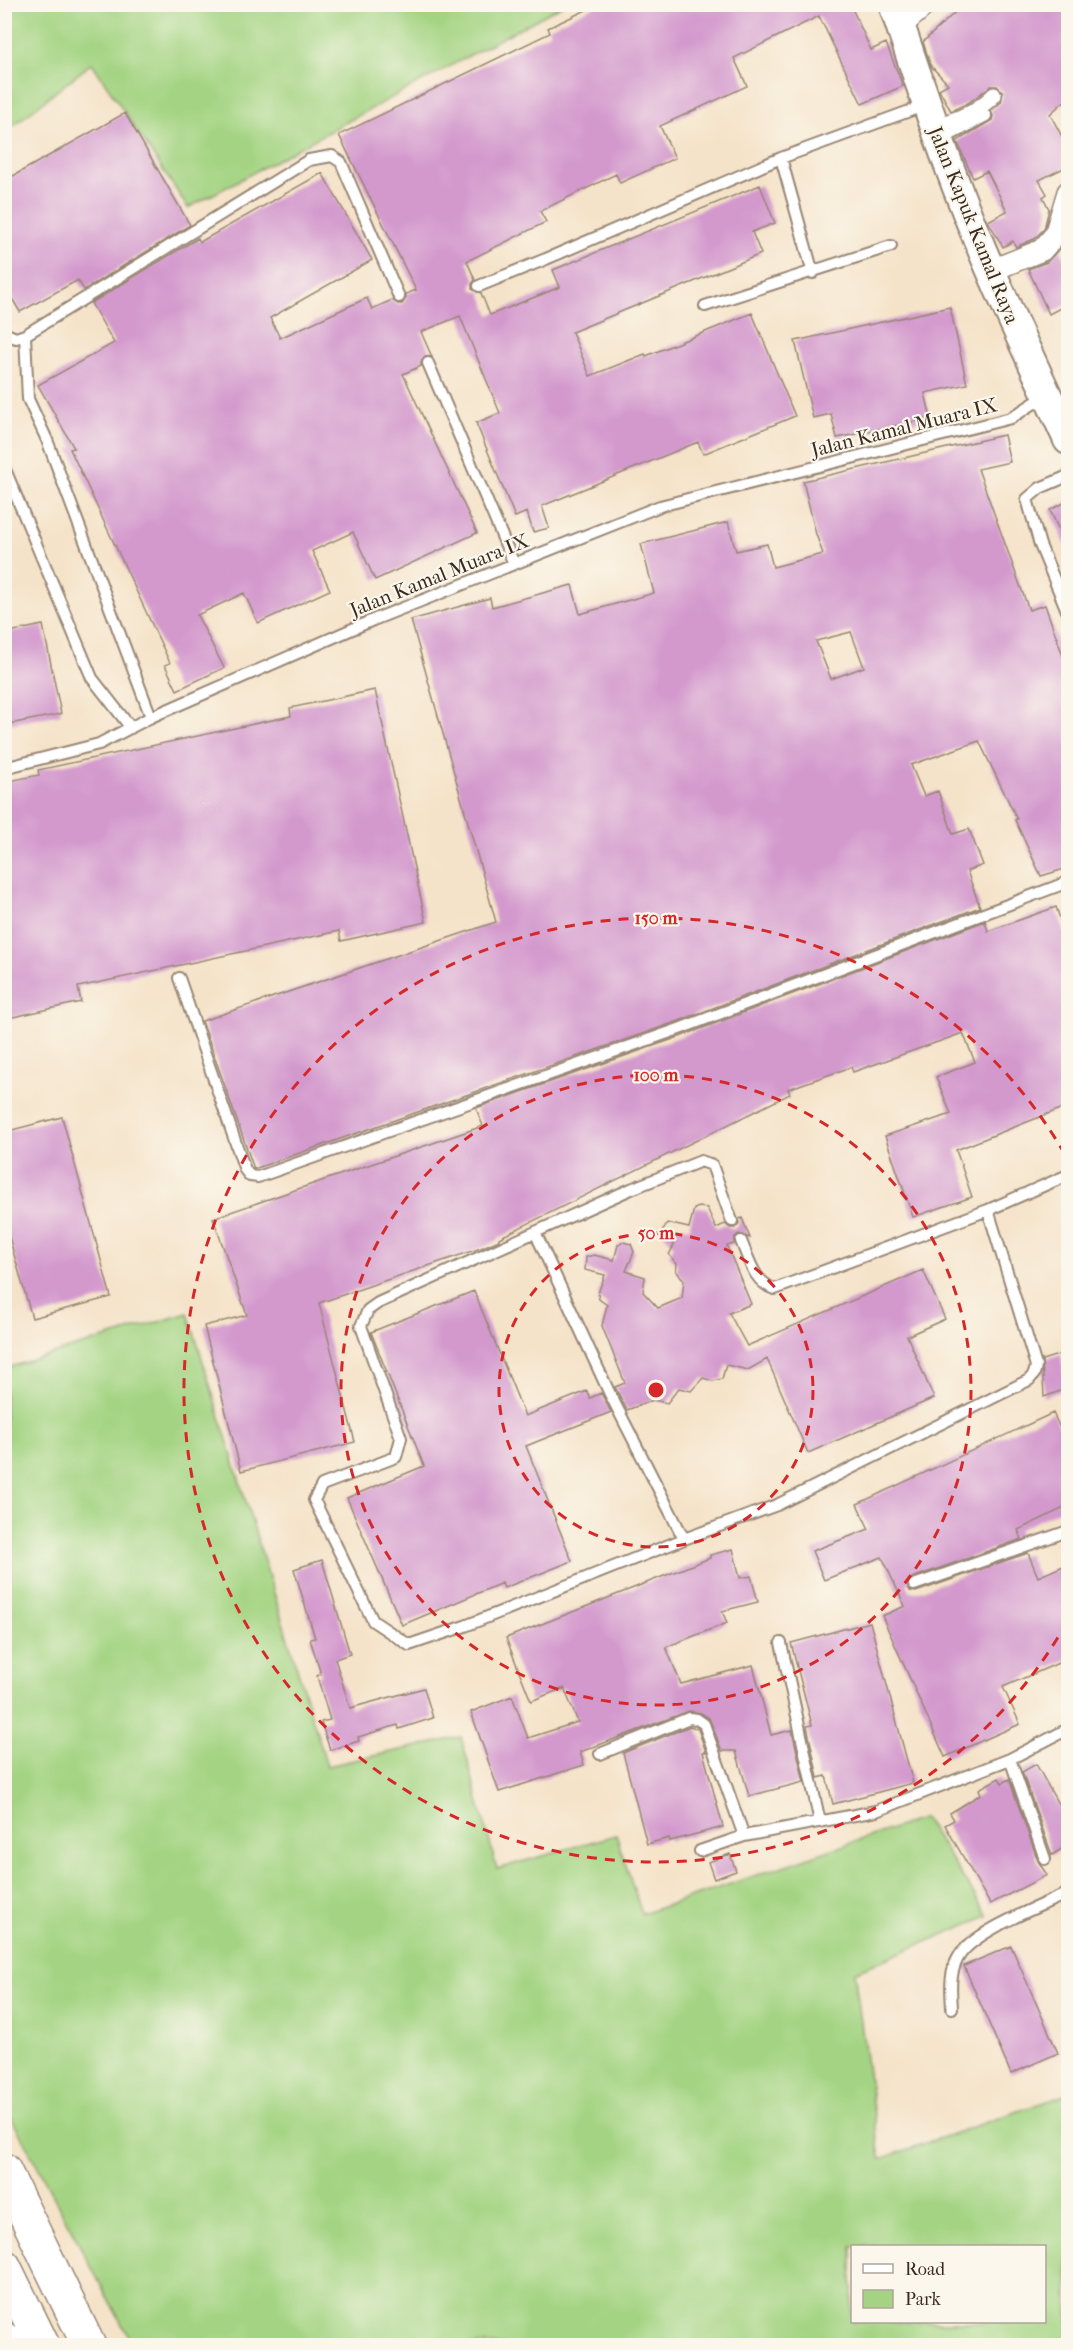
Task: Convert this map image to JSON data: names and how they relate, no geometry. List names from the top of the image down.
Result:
{
  "streets": {
    "main road": ["Jalan Kapuk Kamal Raya"],
    "lane": ["Jalan Kamal Muara IX"]
  },
  "crossings": [
    ["Jalan Kapuk Kamal Raya", "Jalan Kamal Muara IX"]
  ],
  "legend": ["Road", "Park"],
  "rings": ["150 m", "100 m", "50 m"]
}
